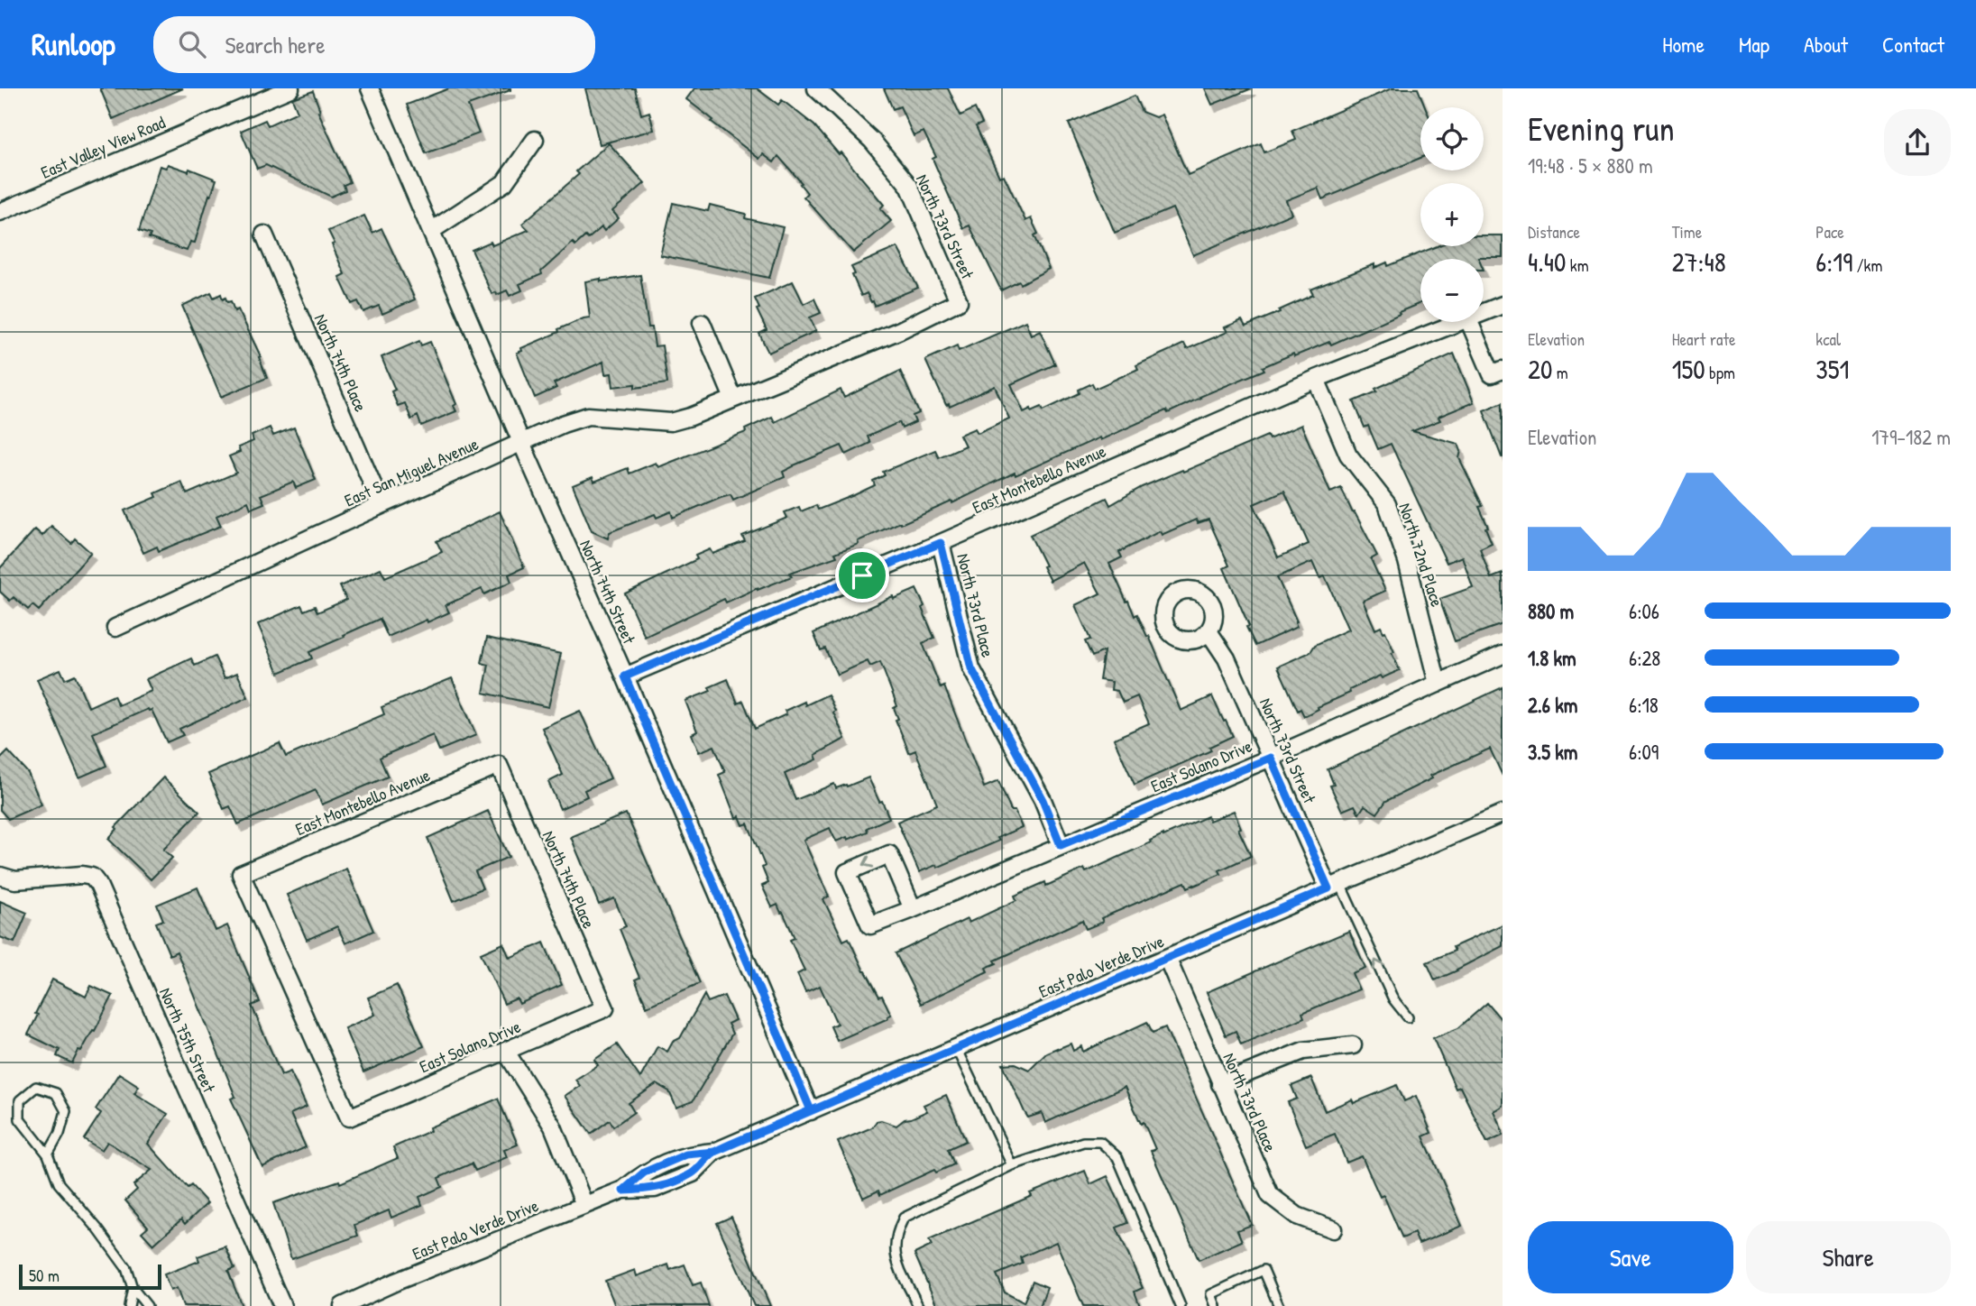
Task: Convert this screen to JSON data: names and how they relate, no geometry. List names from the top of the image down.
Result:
{
  "streets": {
    "street": [
      "East Valley View Road",
      "North 73rd Street",
      "North 74th Place",
      "East San Miguel Avenue",
      "East Montebello Avenue",
      "North 72nd Place",
      "North 74th Street",
      "North 73rd Place",
      "East Solano Drive",
      "East Palo Verde Drive",
      "North 75th Street"
    ]
  },
  "crossings": [
    ["North 73rd Street", "East San Miguel Avenue"],
    ["North 73rd Street", "East Solano Drive"],
    ["North 73rd Street", "East Palo Verde Drive"],
    ["North 74th Place", "East San Miguel Avenue"],
    ["North 74th Place", "East Montebello Avenue"],
    ["North 74th Place", "East Solano Drive"],
    ["East San Miguel Avenue", "North 74th Street"],
    ["East Montebello Avenue", "North 72nd Place"],
    ["East Montebello Avenue", "North 74th Street"],
    ["East Montebello Avenue", "North 73rd Place"],
    ["East Montebello Avenue", "East Solano Drive"],
    ["North 72nd Place", "East Solano Drive"],
    ["North 74th Street", "East Palo Verde Drive"],
    ["North 73rd Place", "East Solano Drive"],
    ["North 73rd Place", "East Palo Verde Drive"]
  ],
  "scale_bar": "50 m",
  "page": {
    "header": "Runloop",
    "search": "Search here",
    "nav": [
      "Home",
      "Map",
      "About",
      "Contact"
    ],
    "heading": ["Evening run", "19:48 · 5 × 880 m"],
    "map_buttons": ["+", "−"],
    "stats": [
      ["Distance", "4.40 km"],
      ["Time", "27:48"],
      ["Pace", "6:19 /km"],
      ["Elevation", "20 m"],
      ["Heart rate", "150 bpm"],
      ["kcal", "351"]
    ],
    "chart": ["Elevation", "179–182 m"],
    "list": [
      {
        "name": "880 m",
        "note": "6:06"
      },
      {
        "name": "1.8 km",
        "note": "6:28"
      },
      {
        "name": "2.6 km",
        "note": "6:18"
      },
      {
        "name": "3.5 km",
        "note": "6:09"
      }
    ],
    "buttons": ["Save", "Share"],
    "scale": "50 m"
  }
}
